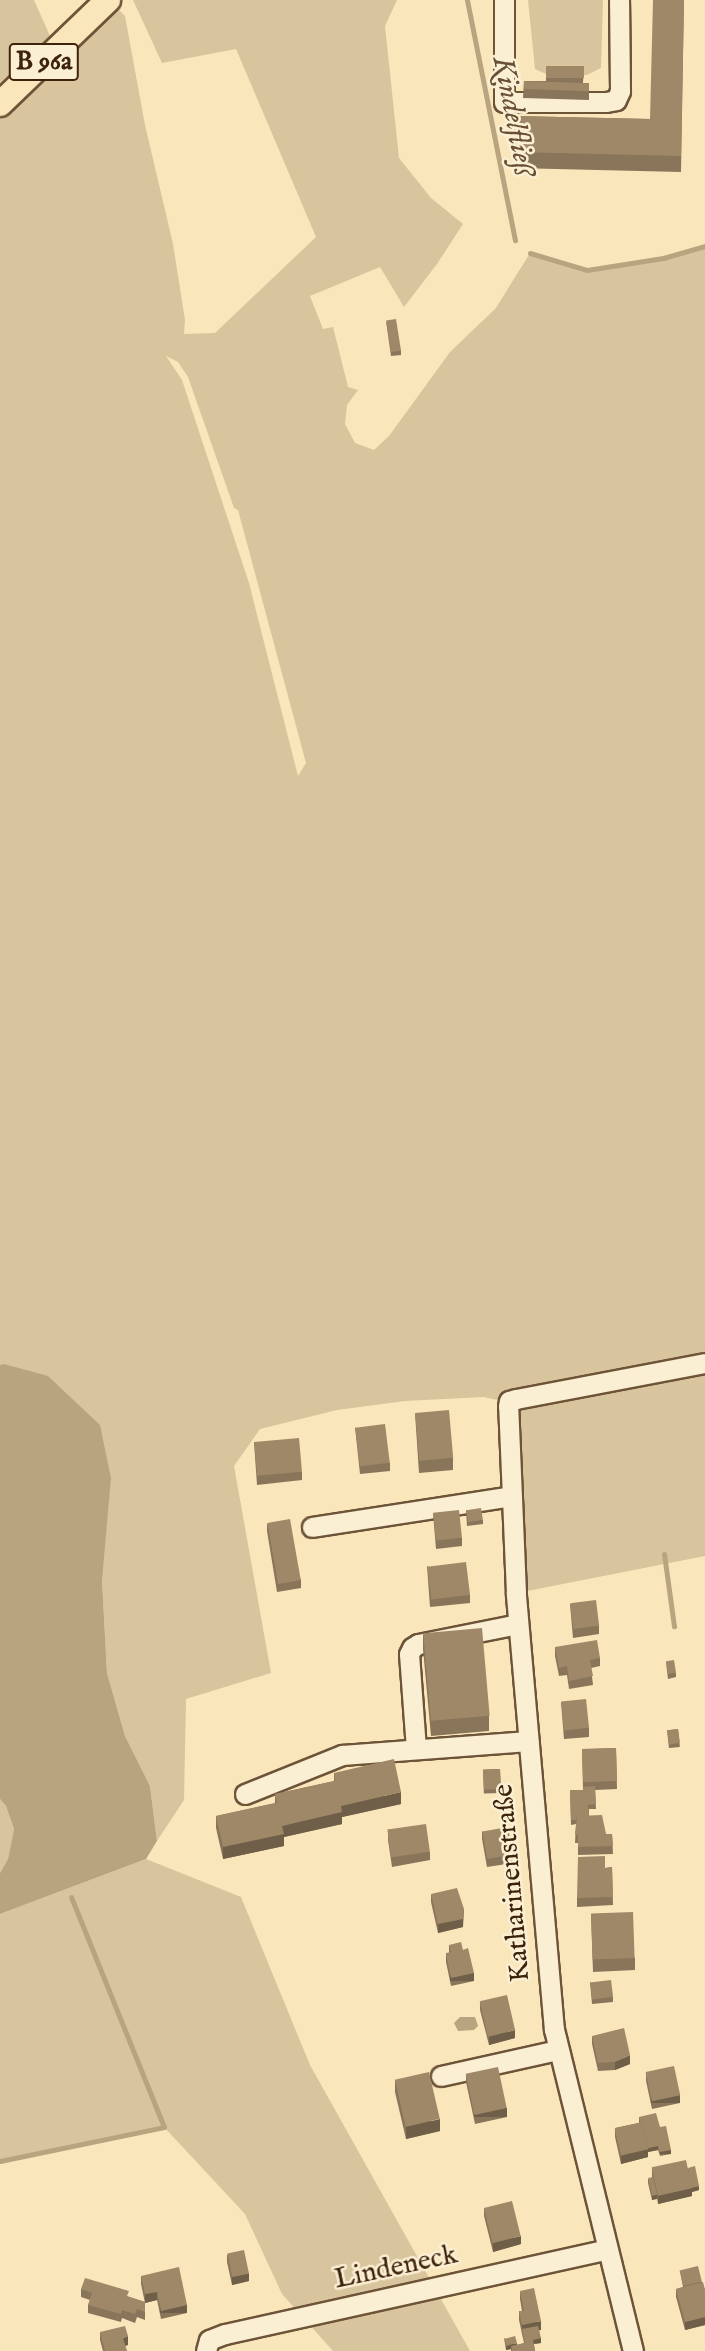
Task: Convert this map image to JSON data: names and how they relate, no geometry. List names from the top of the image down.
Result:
{
  "streets": {
    "main road": ["B 96a"],
    "street": ["Katharinenstraße", "Lindeneck"]
  },
  "crossings": [
    ["Katharinenstraße", "Lindeneck"]
  ],
  "water": ["Kindelfließ"]
}
